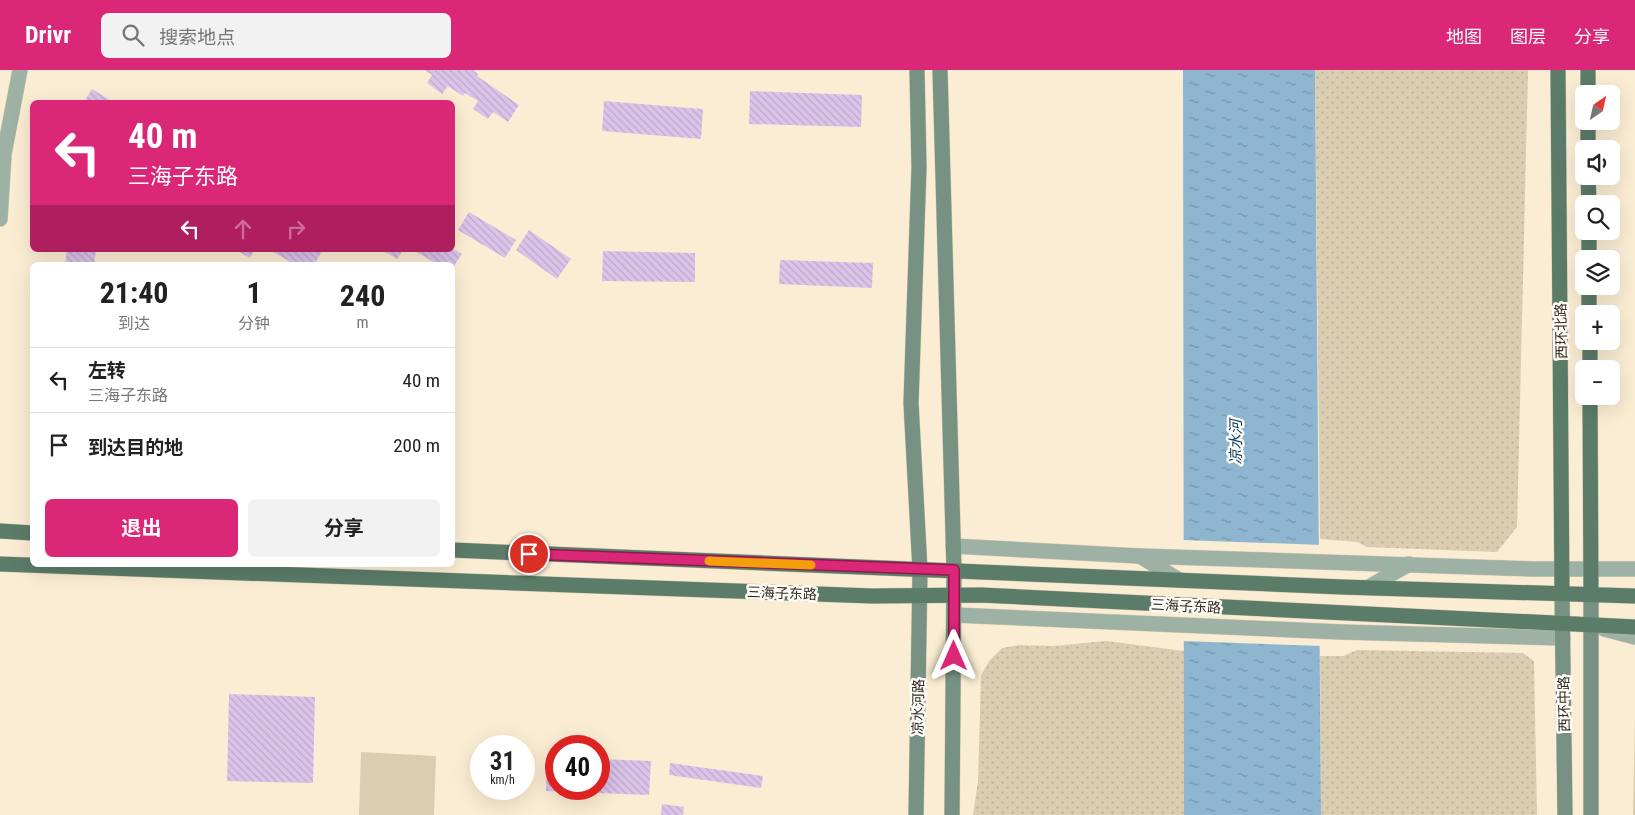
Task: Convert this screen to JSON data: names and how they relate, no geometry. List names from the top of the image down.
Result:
{
  "streets": {
    "main road": ["西环北路", "三海子东路"],
    "street": ["西环中路", "凉水河路"]
  },
  "crossings": [
    ["西环北路", "三海子东路"],
    ["西环北路", "西环中路"],
    ["三海子东路", "西环中路"],
    ["三海子东路", "凉水河路"]
  ],
  "water": ["凉水河"],
  "north": "top right",
  "page": {
    "header": "Drivr",
    "search": "搜索地点",
    "nav": ["地图", "图层", "分享"],
    "map_buttons": ["+", "−"],
    "turn": ["40 m", "三海子东路"],
    "eta": [
      "21:40",
      "到达",
      "1",
      "分钟",
      "240",
      "m"
    ],
    "list": [
      {
        "name": "左转",
        "note": "三海子东路",
        "value": "40 m"
      },
      {
        "name": "到达目的地",
        "value": "200 m"
      }
    ],
    "buttons": ["退出", "分享"],
    "speed": "31 km/h",
    "limit": "40"
  }
}
